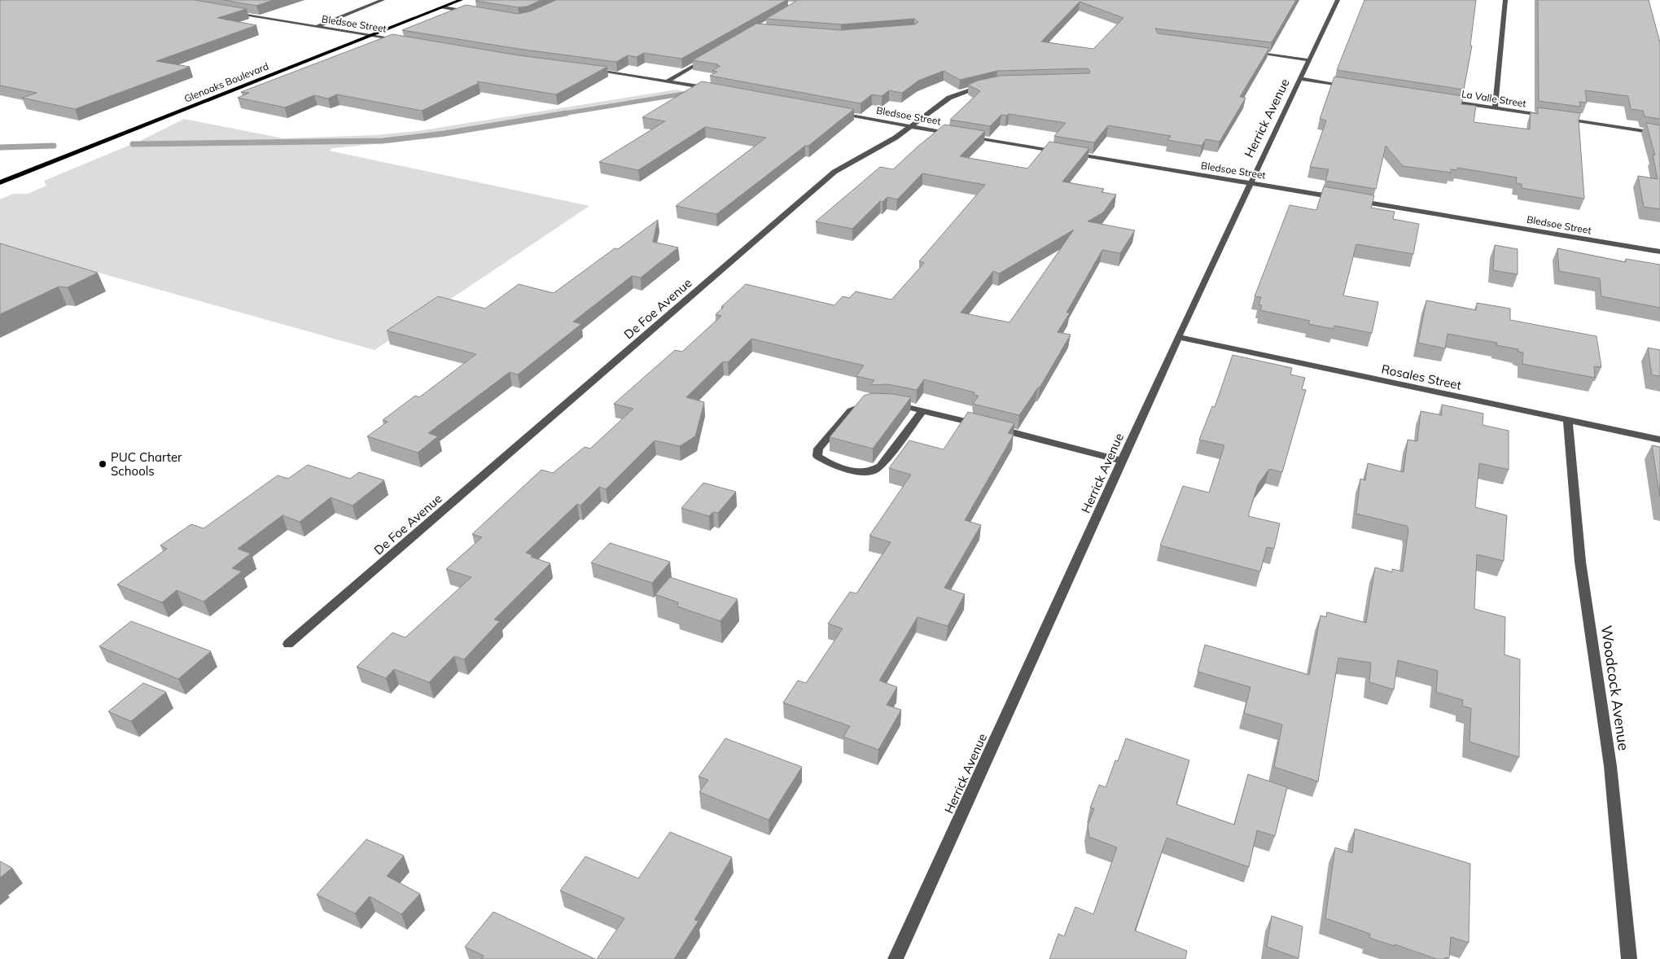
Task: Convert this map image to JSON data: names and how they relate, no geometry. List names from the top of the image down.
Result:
{
  "streets": {
    "main road": ["Glenoaks Boulevard"],
    "street": [
      "Bledsoe Street",
      "La Valle Street",
      "Herrick Avenue",
      "De Foe Avenue",
      "Rosales Street",
      "Woodcock Avenue"
    ]
  },
  "crossings": [
    ["Bledsoe Street", "Glenoaks Boulevard"],
    ["Bledsoe Street", "Herrick Avenue"],
    ["Bledsoe Street", "De Foe Avenue"],
    ["Herrick Avenue", "Rosales Street"],
    ["Rosales Street", "Woodcock Avenue"]
  ],
  "places": ["PUC Charter Schools"]
}
